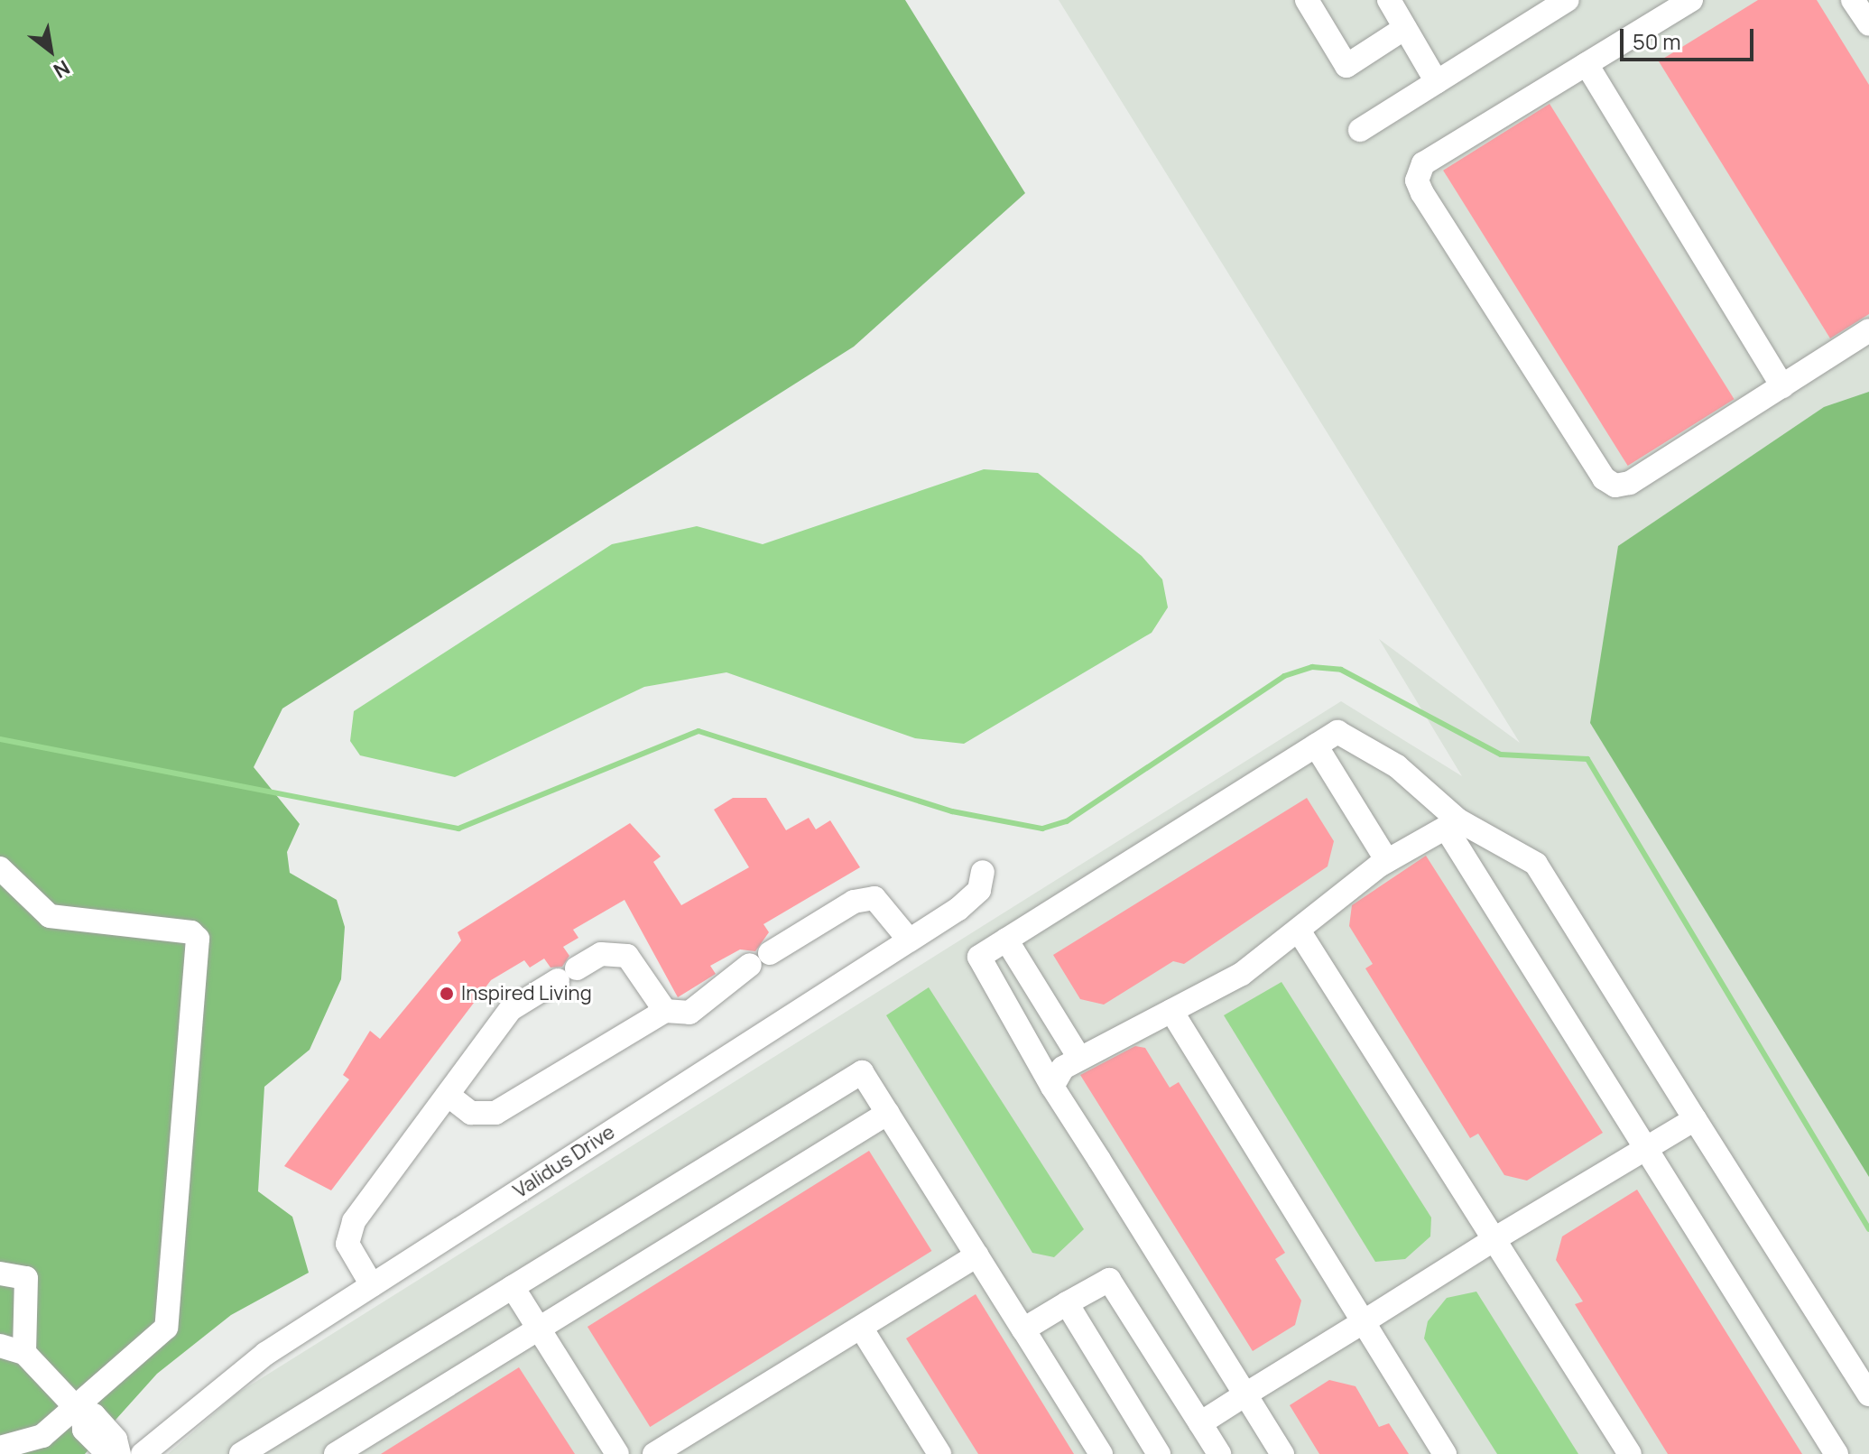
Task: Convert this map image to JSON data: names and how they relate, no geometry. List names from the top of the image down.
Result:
{
  "streets": {
    "street": ["Validus Drive"]
  },
  "places": ["Inspired Living"],
  "scale_bar": "50 m",
  "north": "bottom right"
}
